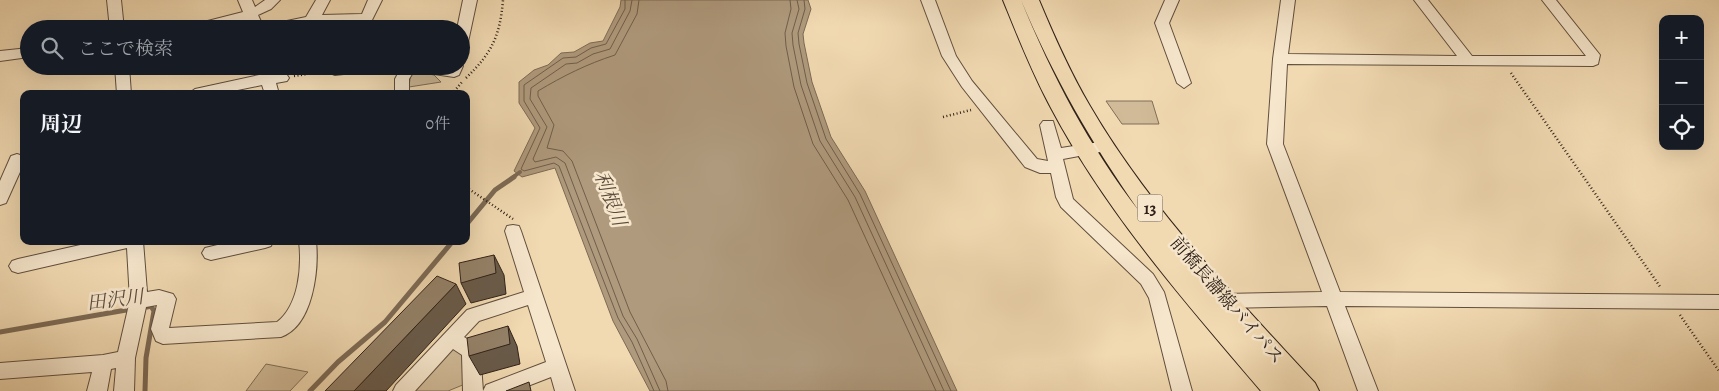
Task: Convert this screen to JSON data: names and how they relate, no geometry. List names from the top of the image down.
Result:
{
  "streets": {
    "main road": ["13", "前橋長瀞線バイパス"]
  },
  "water": ["利根川", "田沢川"],
  "page": {
    "map_buttons": ["+", "−"],
    "search": "ここで検索",
    "heading": ["周辺", "0件"]
  }
}
